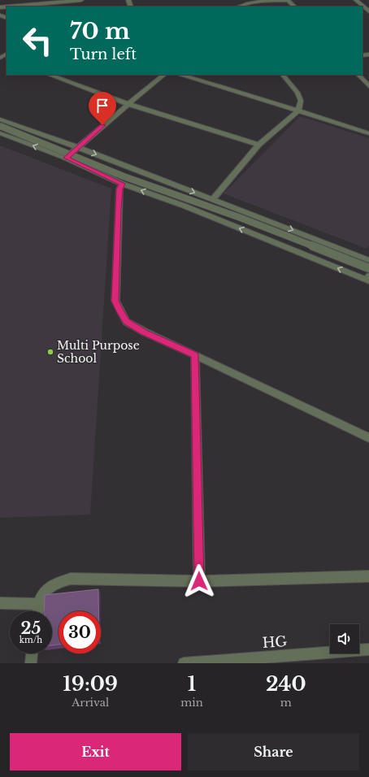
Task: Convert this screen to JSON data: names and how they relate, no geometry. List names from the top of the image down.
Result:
{
  "streets": {
    "street": ["HG"]
  },
  "places": ["Multi Purpose School"],
  "page": {
    "turn": ["70 m", "Turn left"],
    "speed": "25 km/h",
    "limit": "30",
    "eta": [
      "19:09",
      "Arrival",
      "1",
      "min",
      "240",
      "m"
    ],
    "buttons": ["Exit", "Share"]
  }
}
